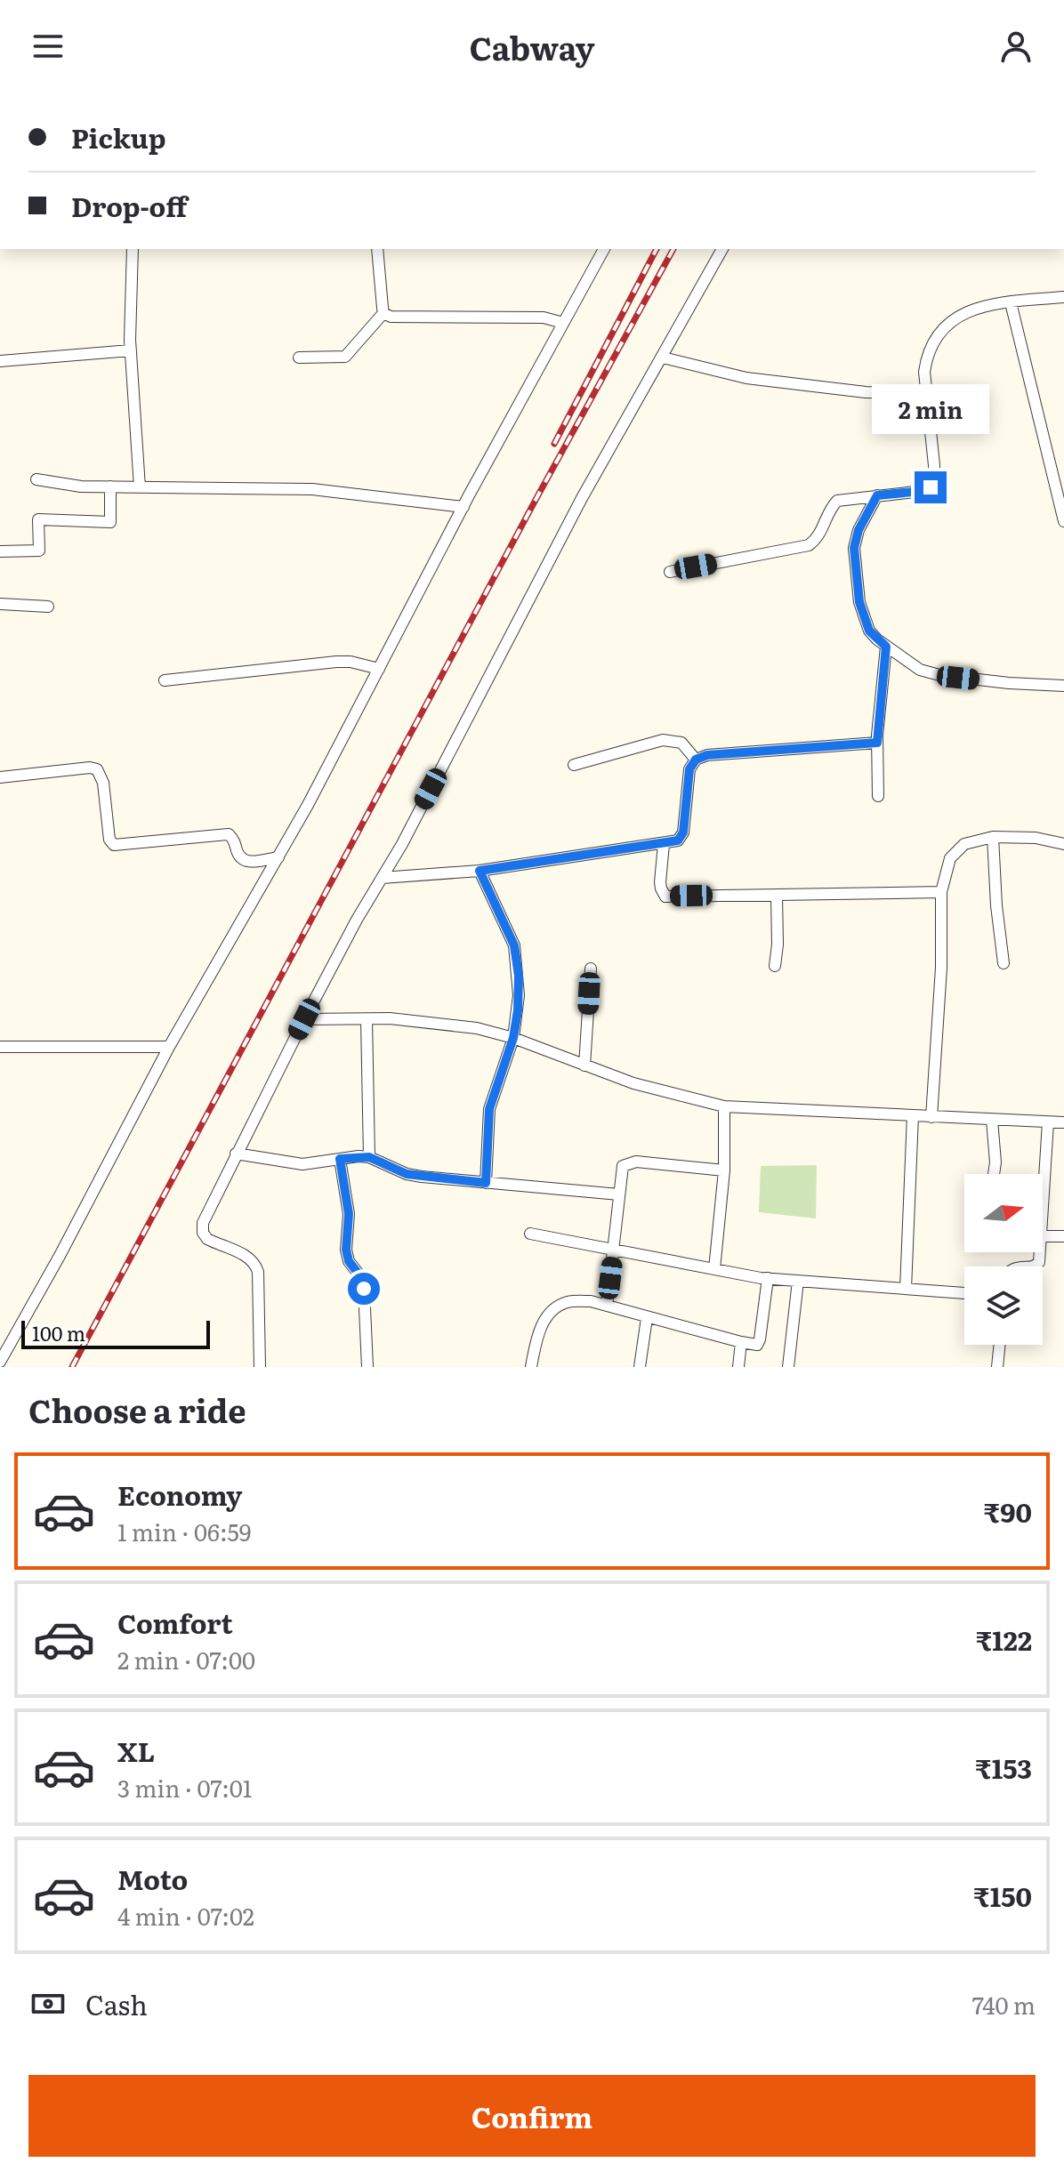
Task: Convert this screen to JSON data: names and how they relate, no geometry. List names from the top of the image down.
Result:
{
  "scale_bar": "100 m",
  "north": "right",
  "page": {
    "header": "Cabway",
    "banner": ["Pickup", "Drop-off"],
    "bubble": "2 min",
    "scale": "100 m",
    "heading": "Choose a ride",
    "list": [
      {
        "name": "Economy",
        "note": "1 min · 06:59",
        "value": "₹90"
      },
      {
        "name": "Comfort",
        "note": "2 min · 07:00",
        "value": "₹122"
      },
      {
        "name": "XL",
        "note": "3 min · 07:01",
        "value": "₹153"
      },
      {
        "name": "Moto",
        "note": "4 min · 07:02",
        "value": "₹150"
      }
    ],
    "pay": ["Cash", "740 m"],
    "buttons": "Confirm"
  }
}
